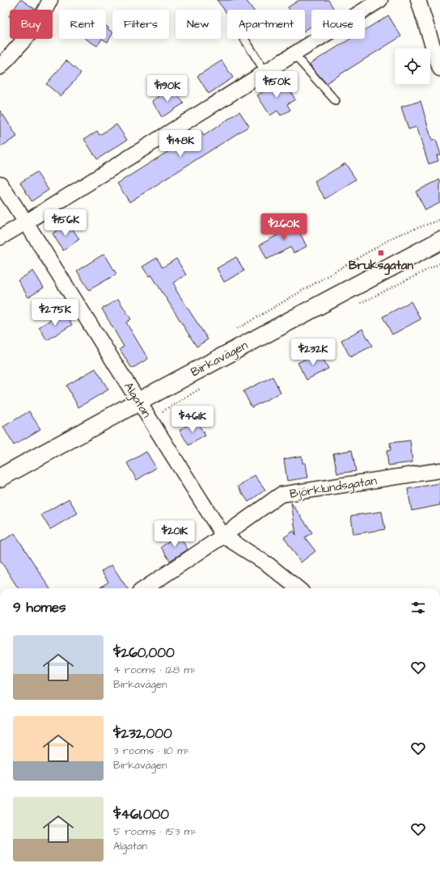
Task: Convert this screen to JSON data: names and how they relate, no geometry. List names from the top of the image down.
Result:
{
  "streets": {
    "street": ["Birkavägen", "Algatan", "Björklundsgatan"]
  },
  "crossings": [
    ["Birkavägen", "Algatan"],
    ["Algatan", "Björklundsgatan"]
  ],
  "places": {
    "transit": ["Bruksgatan"]
  },
  "page": {
    "chip": [
      "Buy",
      "Rent",
      "Filters",
      "New",
      "Apartment",
      "House"
    ],
    "price": [
      "$150K",
      "$190K",
      "$148K",
      "$156K",
      "$260K",
      "$275K",
      "$232K",
      "$461K",
      "$201K"
    ],
    "heading": "9 homes",
    "list": [
      {
        "name": "$260,000",
        "note": "4 rooms · 128 m² · Birkavägen"
      },
      {
        "name": "$232,000",
        "note": "3 rooms · 110 m² · Birkavägen"
      },
      {
        "name": "$461,000",
        "note": "5 rooms · 153 m² · Algatan"
      }
    ]
  }
}
